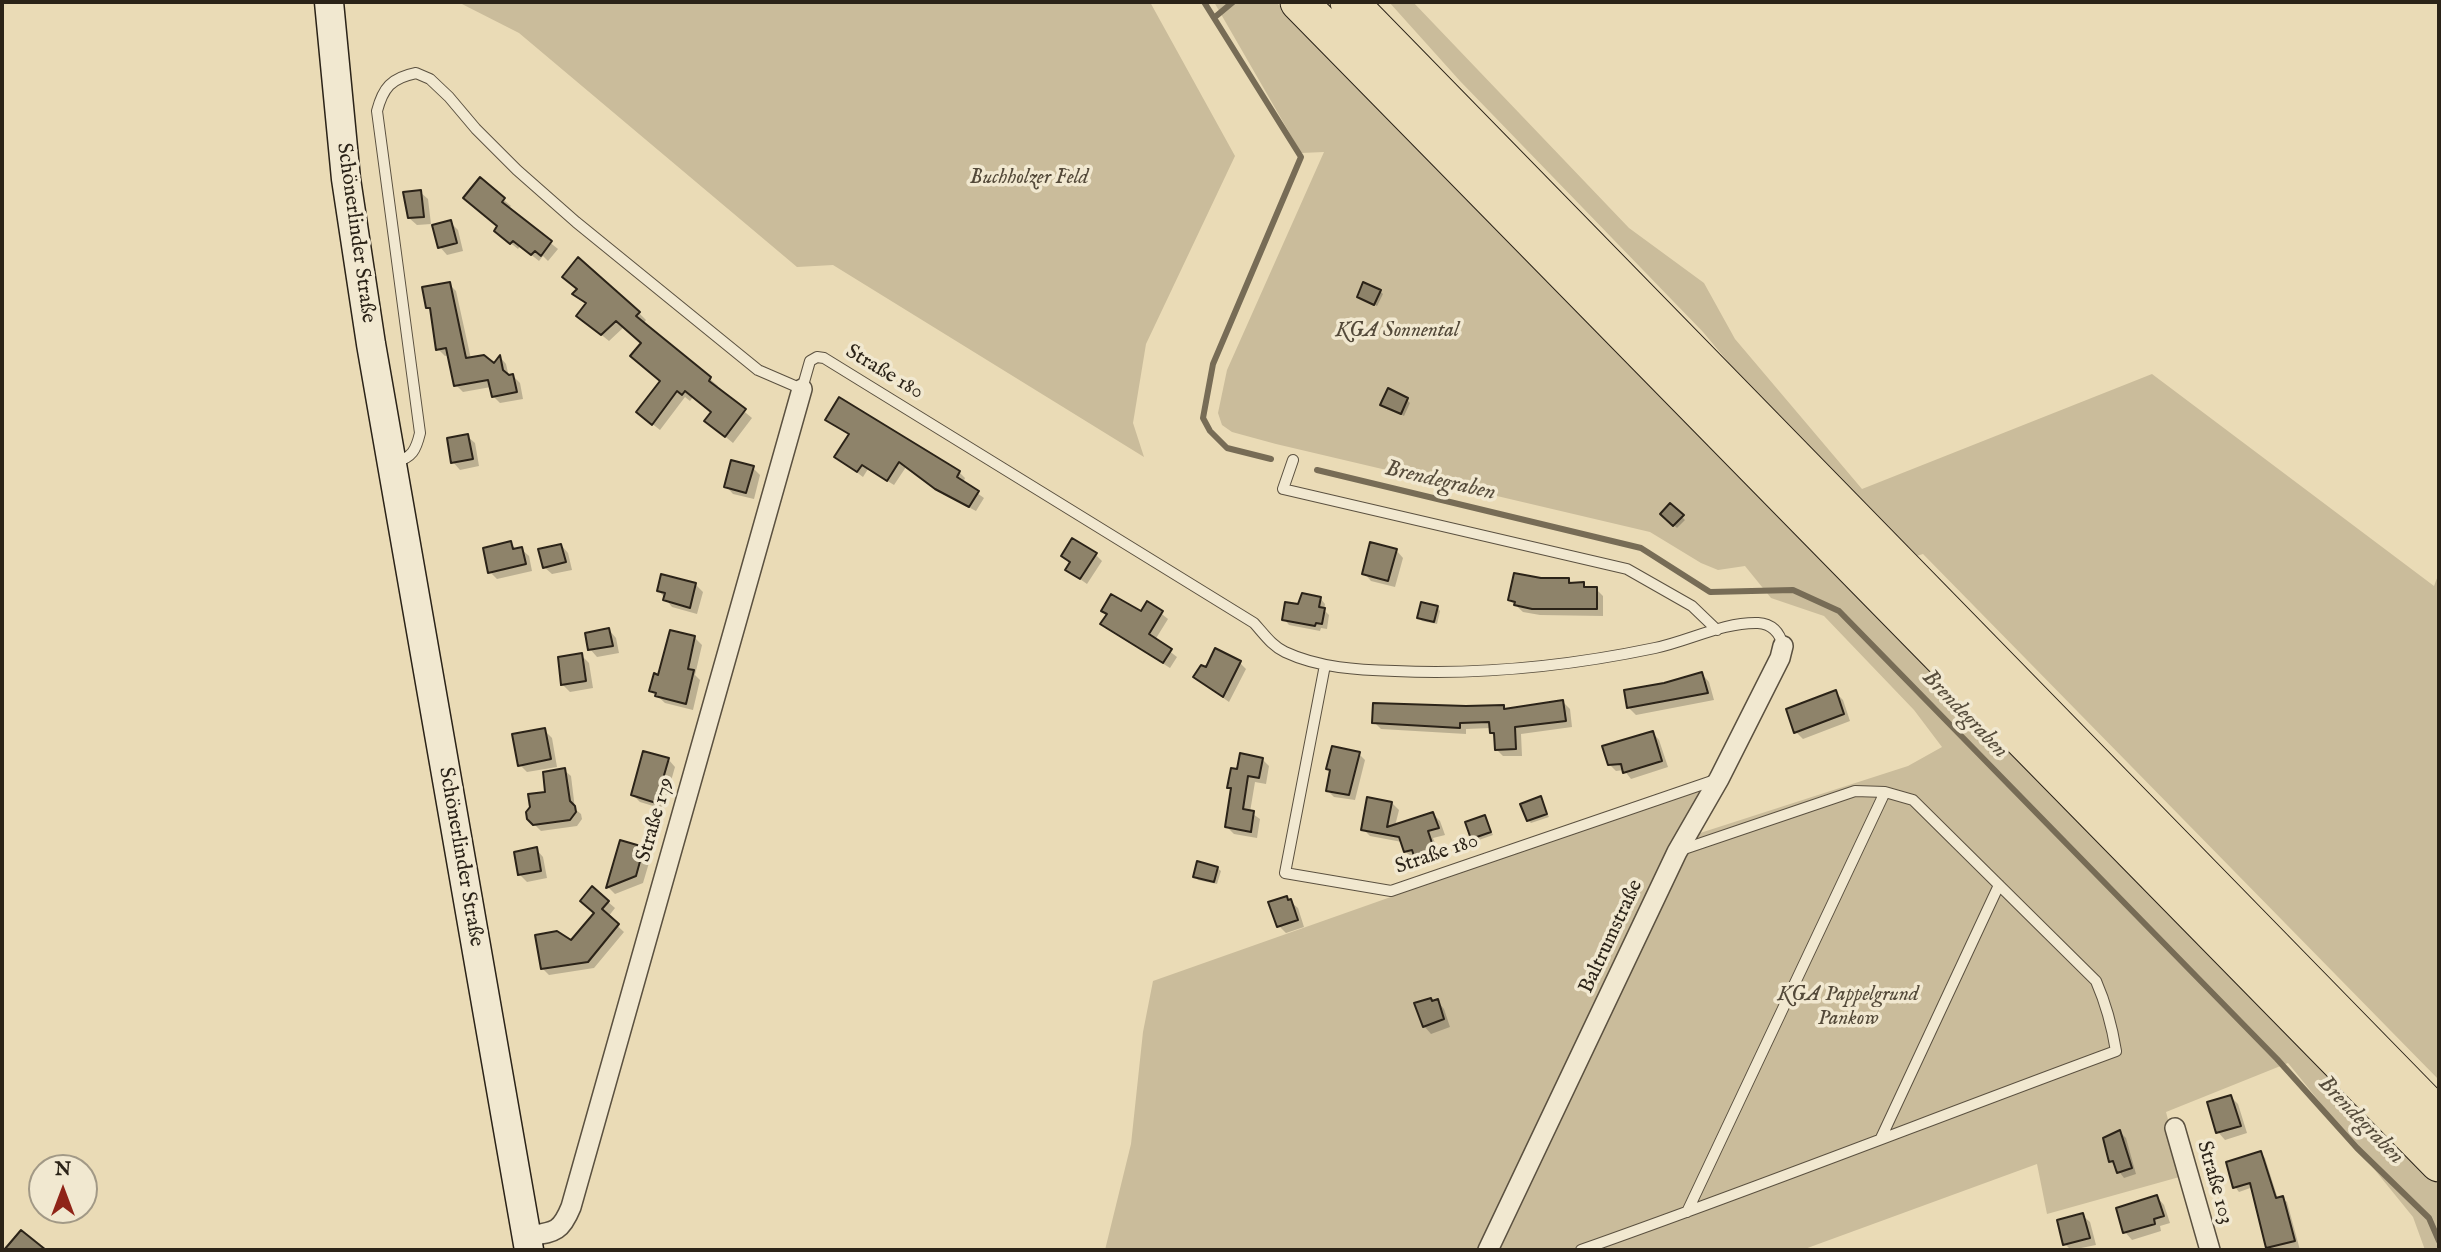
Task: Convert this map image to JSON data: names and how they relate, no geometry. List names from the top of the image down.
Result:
{
  "streets": {
    "main road": ["Schönerlinder Straße"],
    "street": ["Straße 179", "Baltrumstraße", "Straße 103"],
    "lane": ["Straße 180"]
  },
  "crossings": [
    ["Schönerlinder Straße", "Straße 180"],
    ["Schönerlinder Straße", "Straße 179"],
    ["Straße 180", "Straße 179"],
    ["Straße 180", "Baltrumstraße"]
  ],
  "water": ["Brendegraben"],
  "parks": ["Buchholzer Feld", "KGA Sonnental", "KGA Pappelgrund Pankow"],
  "north": "top"
}
